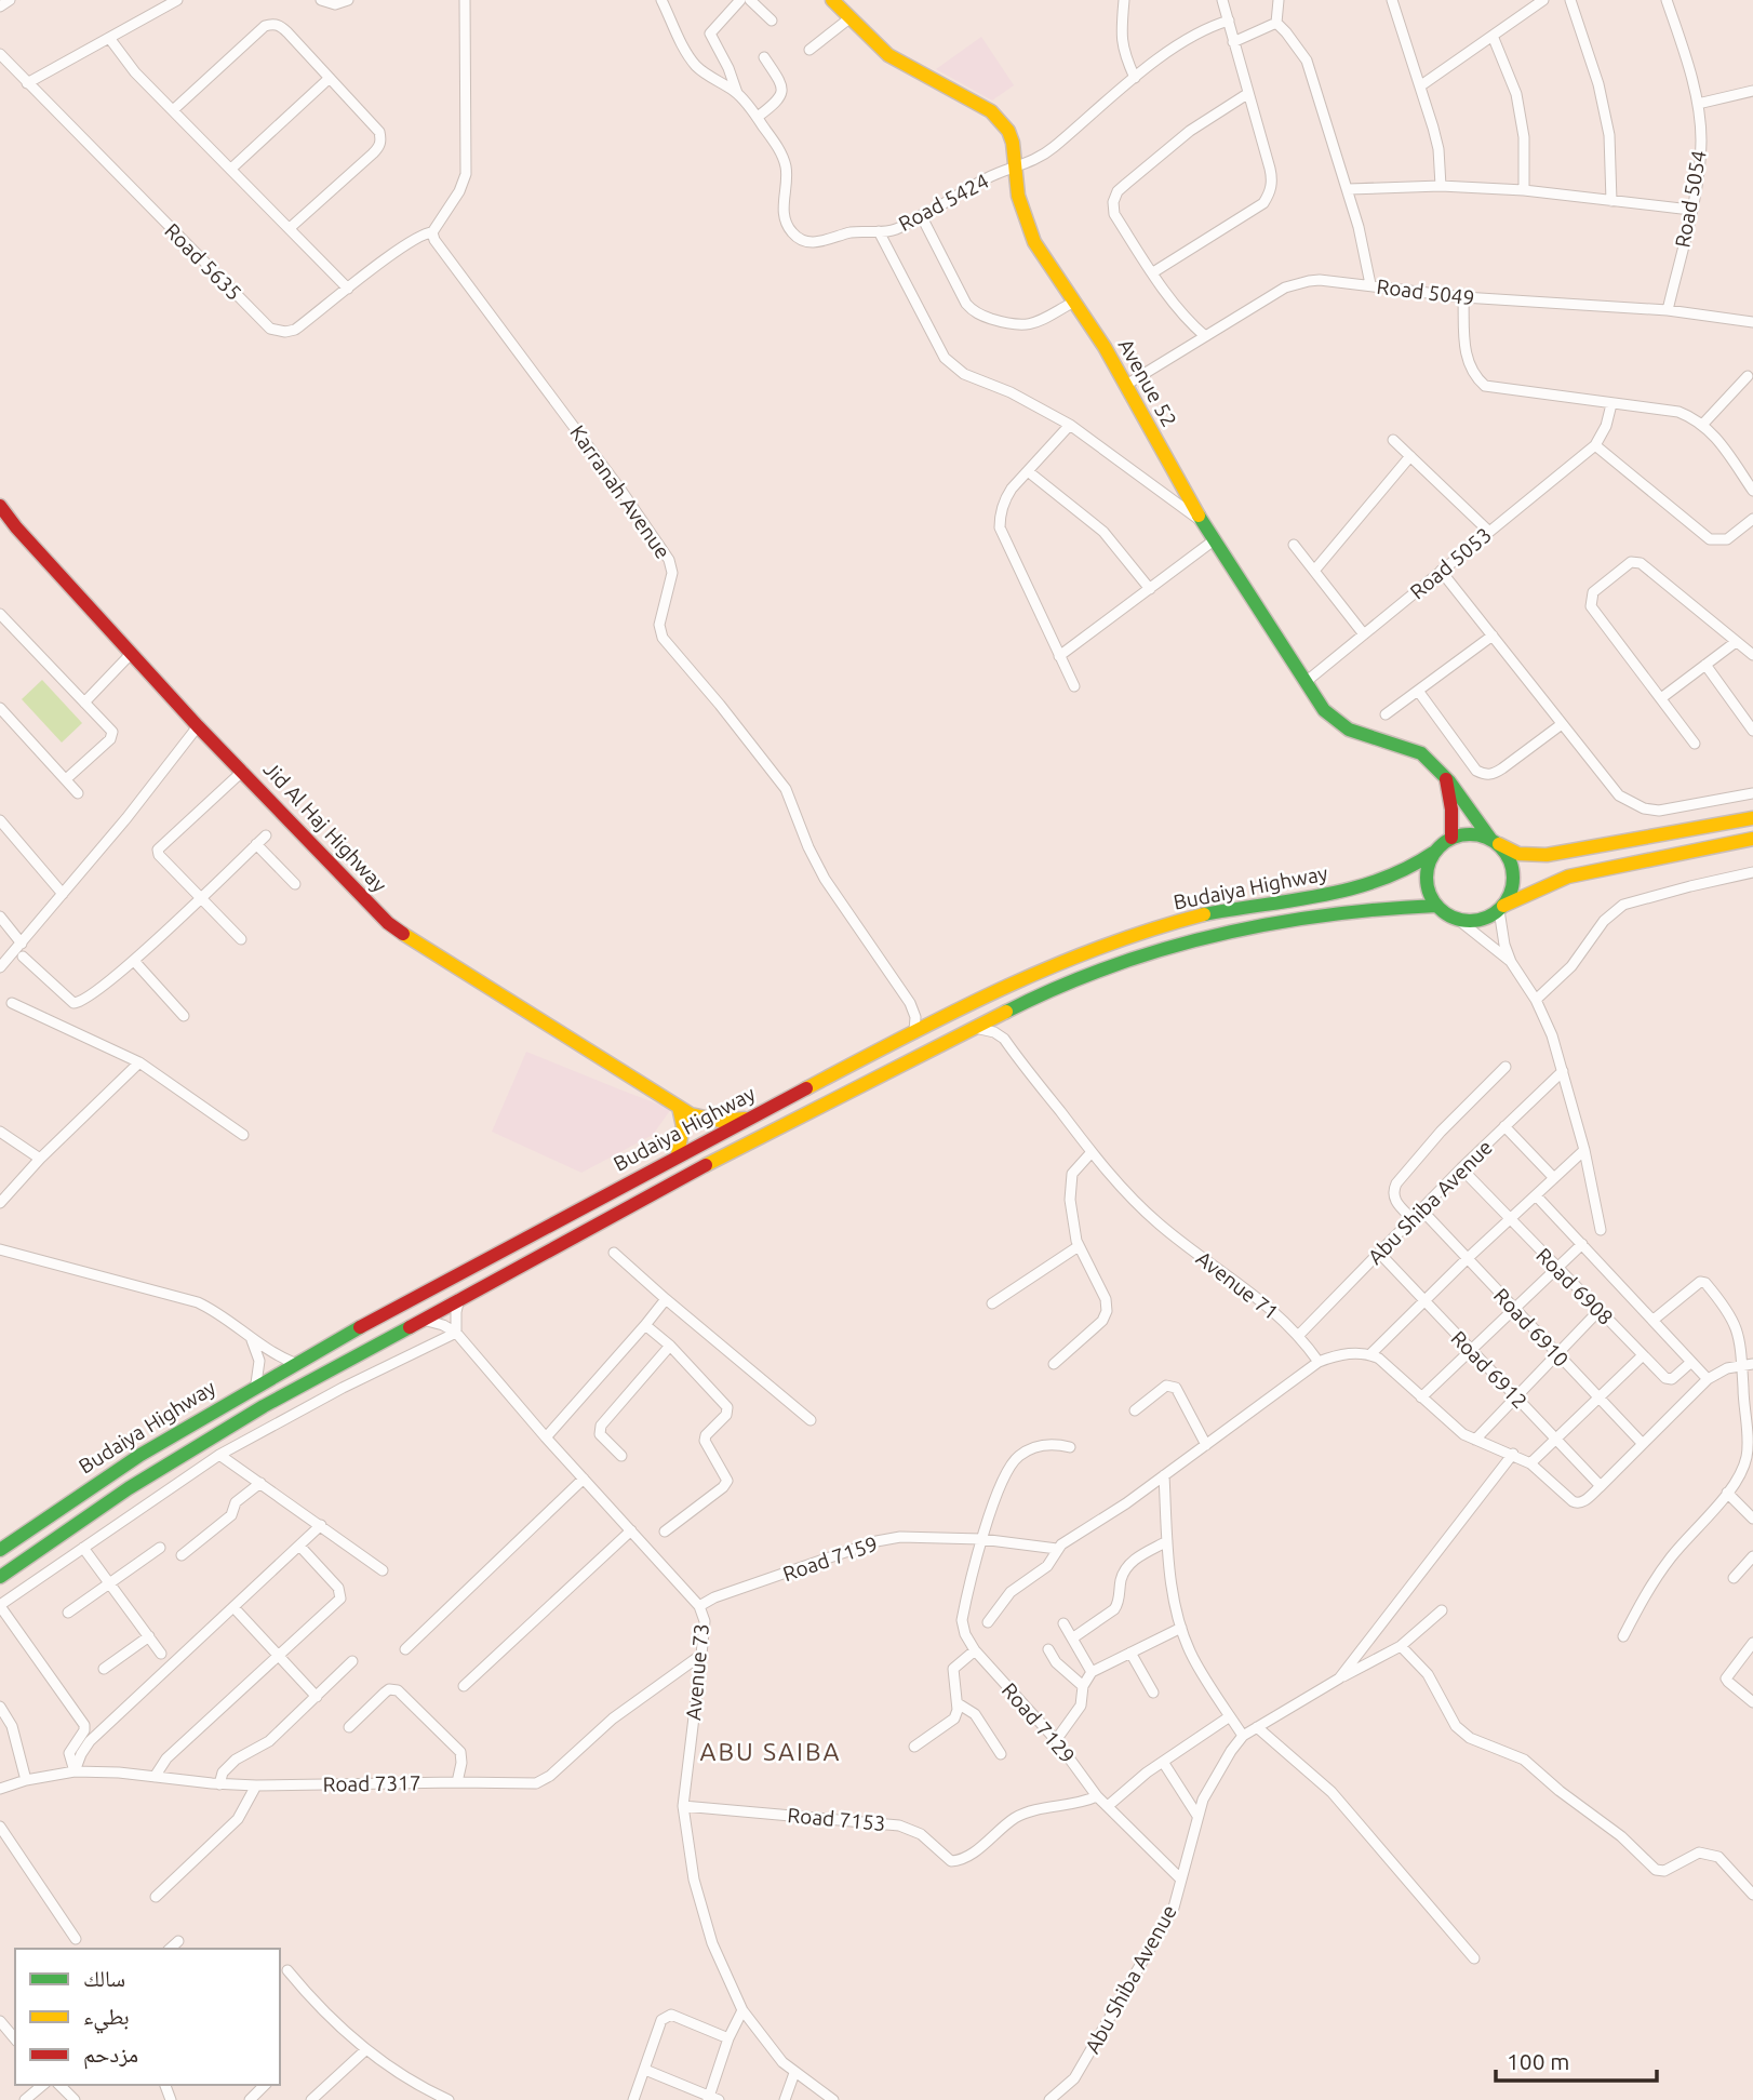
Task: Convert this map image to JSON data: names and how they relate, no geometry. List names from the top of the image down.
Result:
{
  "streets": {
    "main road": ["Avenue 52", "Jid Al Haj Highway", "Budaiya Highway"],
    "street": [
      "Road 5054",
      "Road 5424",
      "Road 5635",
      "Road 5049",
      "Karranah Avenue",
      "Road 5053",
      "Abu Shiba Avenue",
      "Avenue 71",
      "Road 6908",
      "Road 6910",
      "Road 6912",
      "Road 7159",
      "Avenue 73",
      "Road 7129",
      "Road 7317",
      "Road 7153"
    ]
  },
  "crossings": [
    ["Road 5054", "Road 5049"],
    ["Road 5424", "Avenue 52"],
    ["Road 5635", "Karranah Avenue"],
    ["Road 5049", "Avenue 52"],
    ["Avenue 52", "Road 5053"],
    ["Avenue 52", "Budaiya Highway"],
    ["Karranah Avenue", "Budaiya Highway"],
    ["Jid Al Haj Highway", "Budaiya Highway"],
    ["Budaiya Highway", "Avenue 73"],
    ["Abu Shiba Avenue", "Avenue 71"],
    ["Abu Shiba Avenue", "Road 6908"],
    ["Abu Shiba Avenue", "Road 6910"],
    ["Abu Shiba Avenue", "Road 6912"],
    ["Abu Shiba Avenue", "Road 7129"],
    ["Road 7159", "Avenue 73"],
    ["Road 7159", "Road 7129"],
    ["Avenue 73", "Road 7317"],
    ["Avenue 73", "Road 7153"],
    ["Road 7129", "Road 7153"]
  ],
  "districts": ["ABU SAIBA"],
  "legend": ["سالك", "بطيء", "مزدحم"],
  "scale_bar": "100 m"
}
